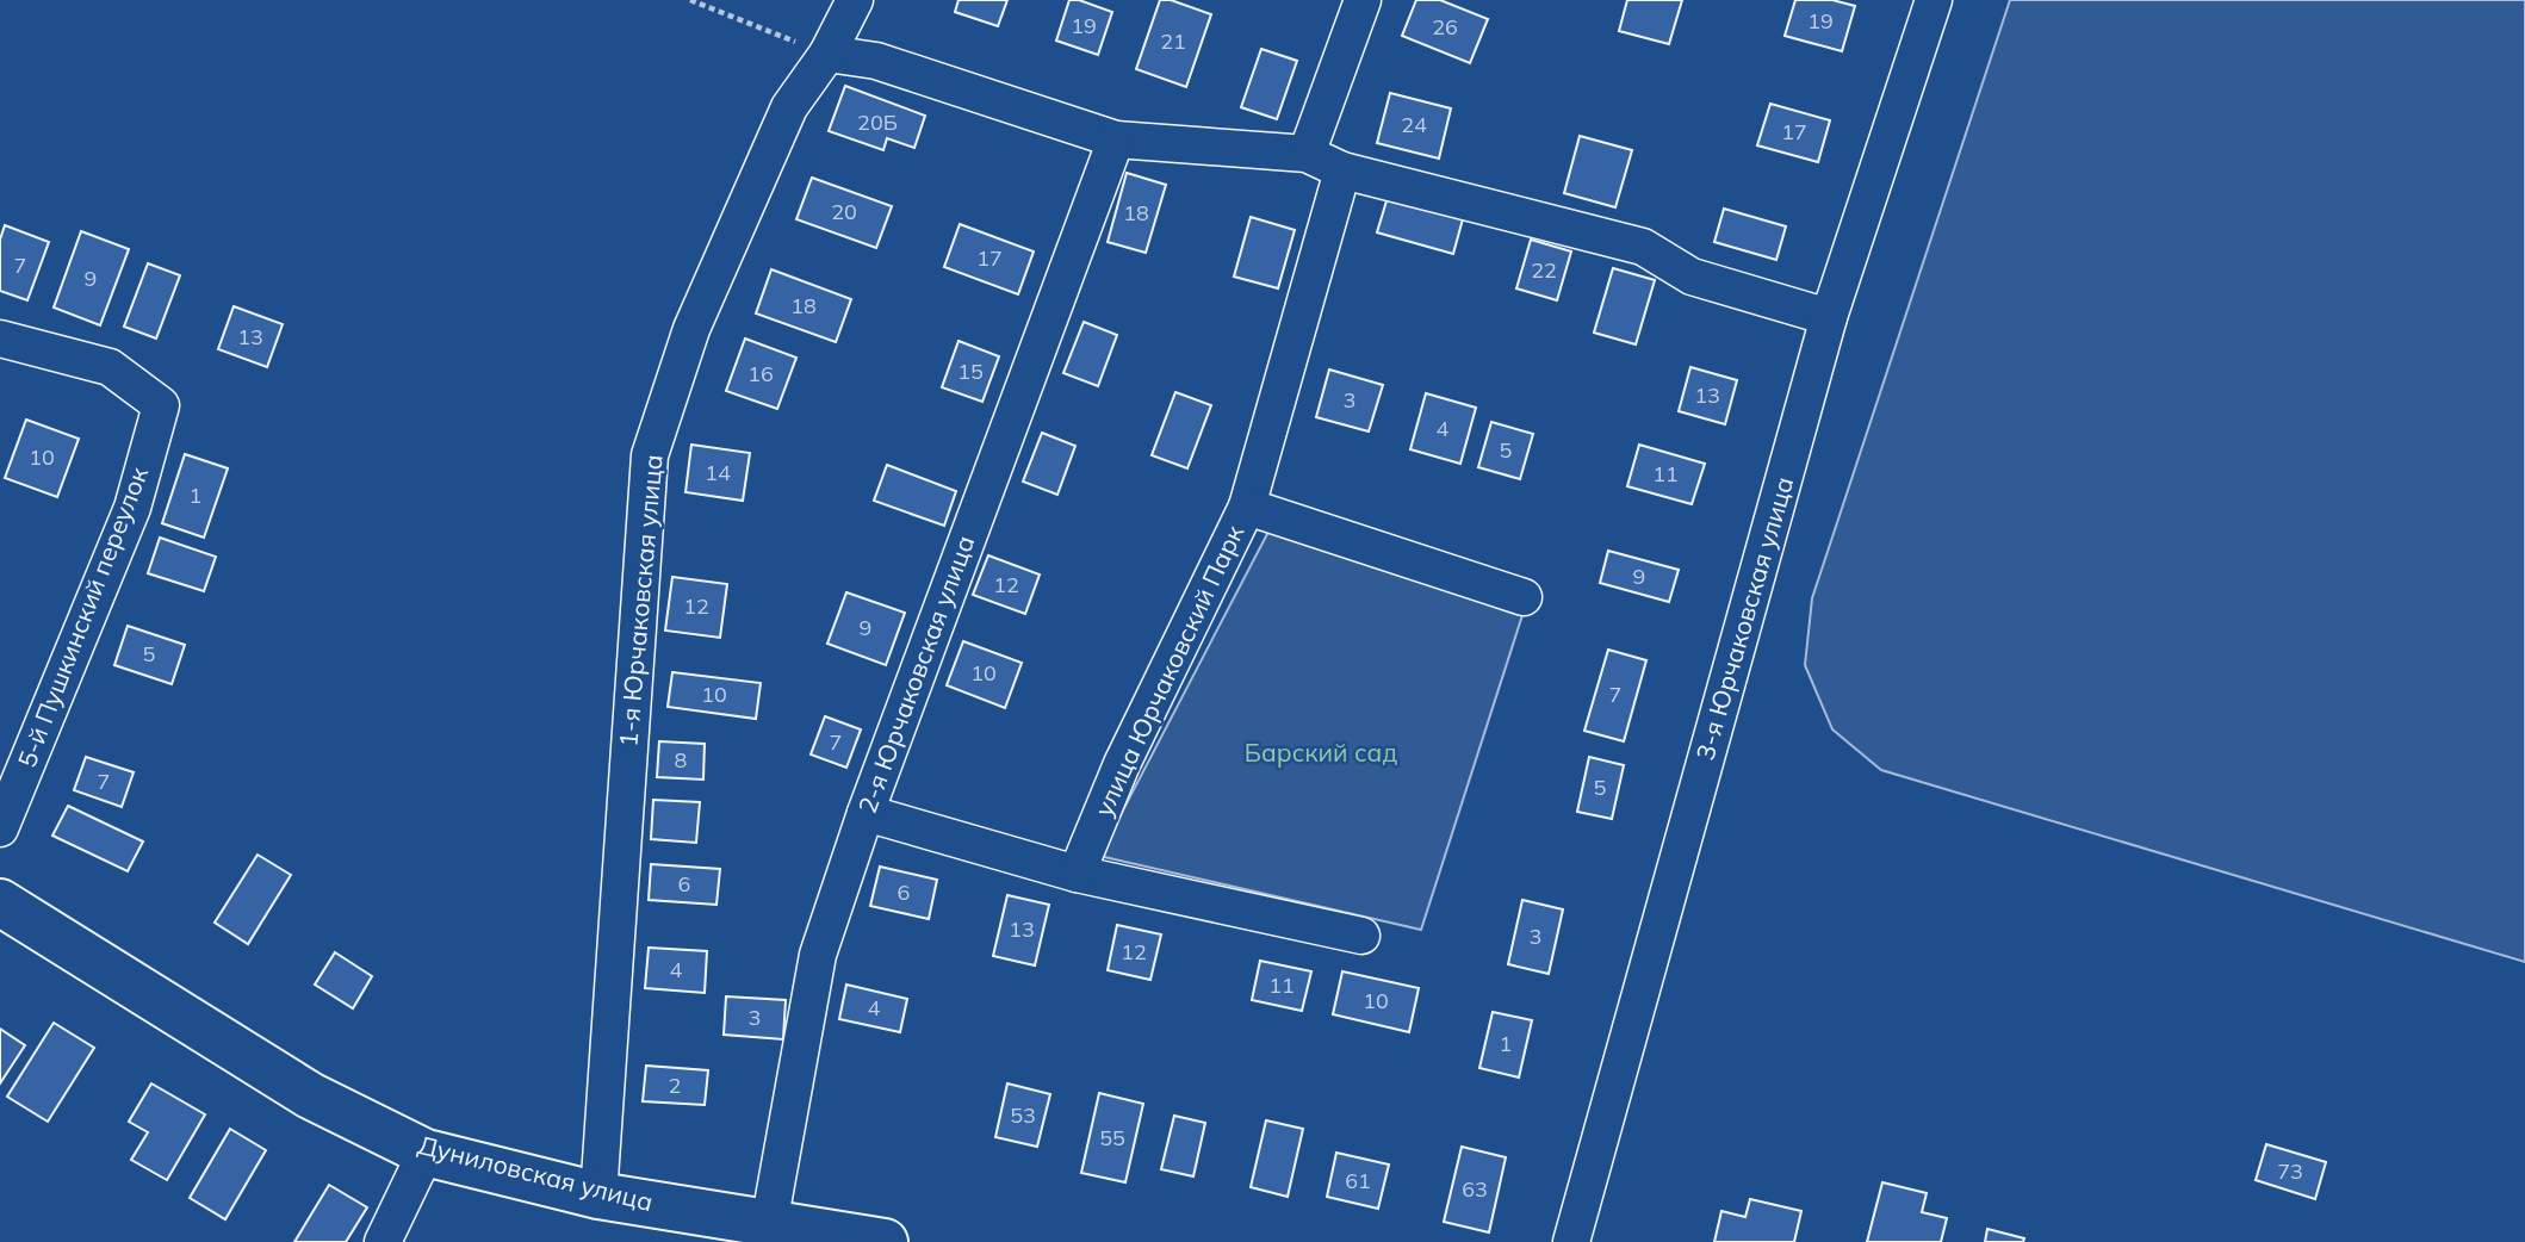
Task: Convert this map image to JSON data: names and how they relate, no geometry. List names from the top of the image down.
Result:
{
  "streets": {
    "main road": ["Дуниловская улица"],
    "street": [
      "1-я Юрчаковская улица",
      "5-й Пушкинский переулок",
      "3-я Юрчаковская улица",
      "улица Юрчаковский Парк",
      "2-я Юрчаковская улица"
    ]
  },
  "crossings": [
    ["1-я Юрчаковская улица", "Дуниловская улица"],
    ["2-я Юрчаковская улица", "Дуниловская улица"]
  ],
  "parks": ["Барский сад"],
  "house_numbers": [
    "19",
    "19",
    "26",
    "21",
    "20Б",
    "24",
    "17",
    "20",
    "18",
    "17",
    "7",
    "22",
    "9",
    "18",
    "13",
    "15",
    "16",
    "13",
    "3",
    "4",
    "5",
    "10",
    "14",
    "11",
    "1",
    "9",
    "12",
    "12",
    "9",
    "5",
    "10",
    "10",
    "7",
    "7",
    "8",
    "7",
    "5",
    "6",
    "6",
    "13",
    "3",
    "12",
    "4",
    "11",
    "10",
    "4",
    "3",
    "1",
    "2",
    "53",
    "55",
    "73",
    "61",
    "63"
  ]
}
